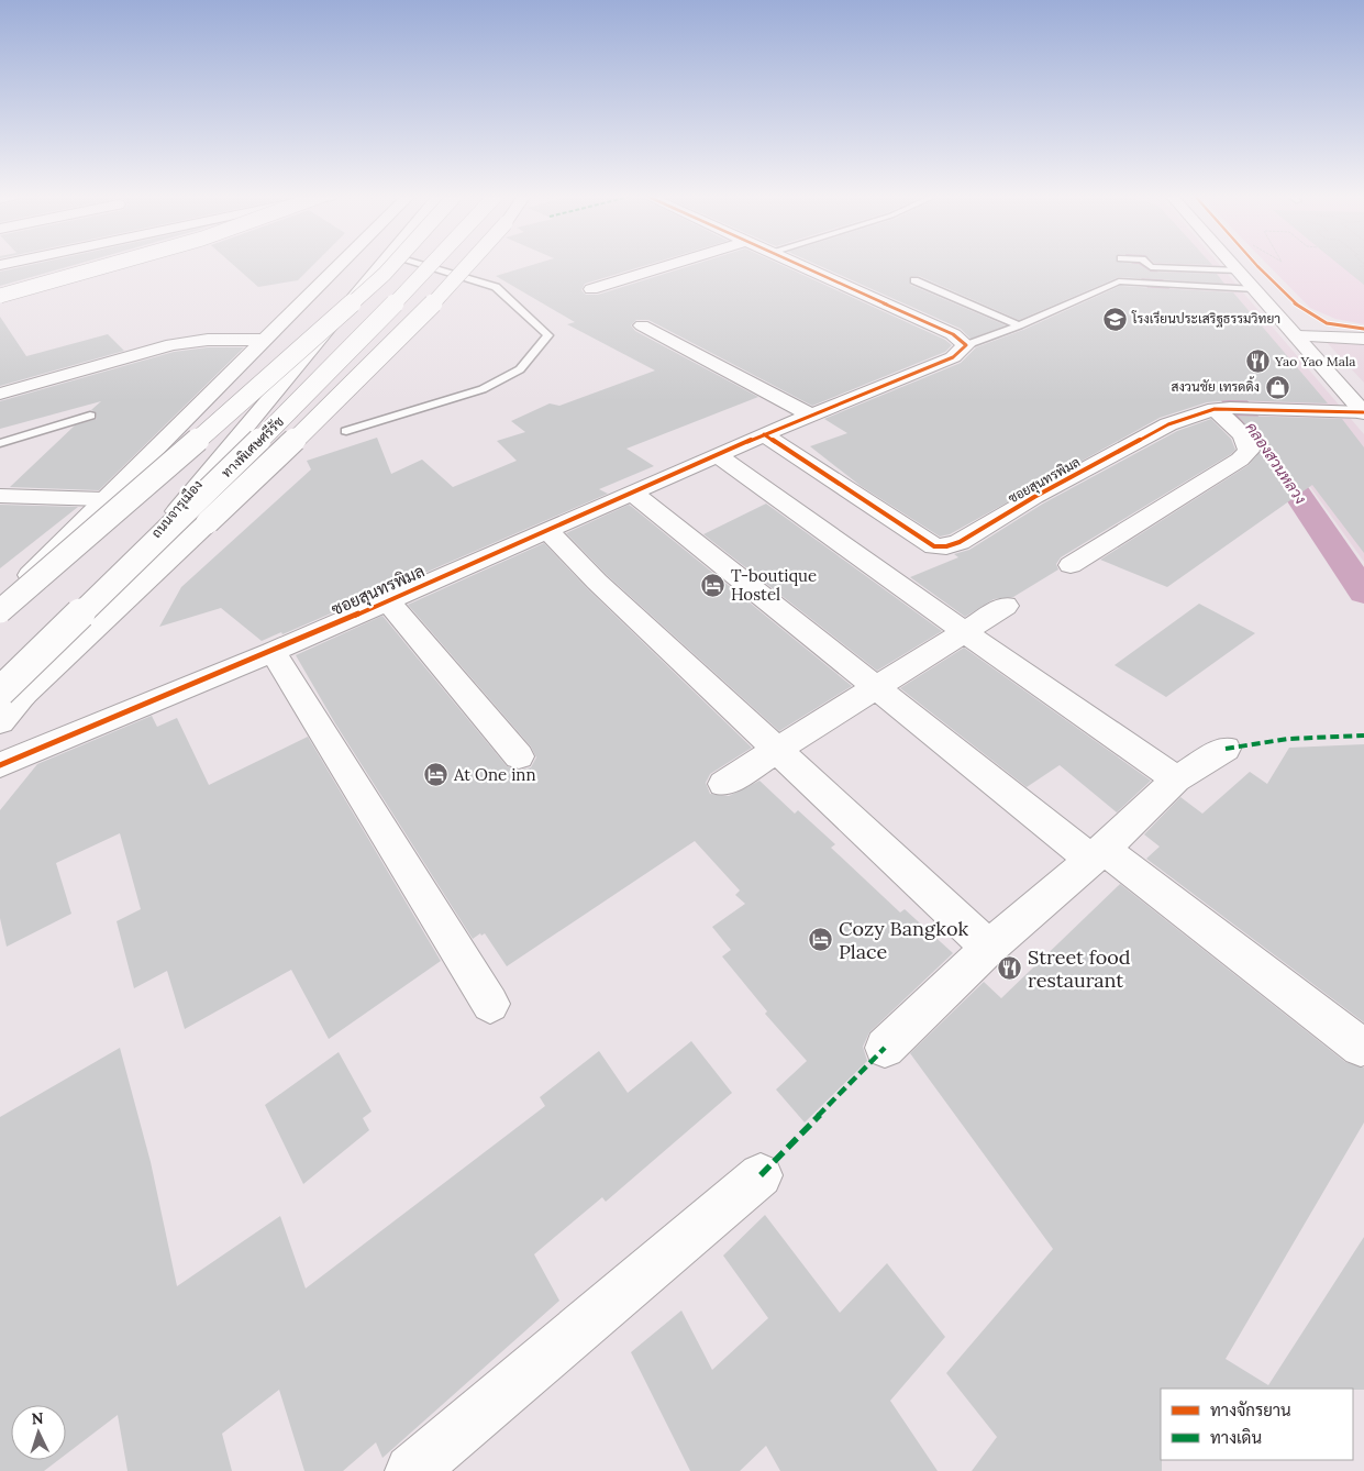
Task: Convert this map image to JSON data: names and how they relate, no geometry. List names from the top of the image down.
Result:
{
  "streets": {
    "main road": ["ทางพิเศษศรีรัช", "ซอยสุนทรพิมล", "ถนนจารุเมือง"]
  },
  "crossings": [
    ["ทางพิเศษศรีรัช", "ถนนจารุเมือง"]
  ],
  "water": ["คลองสวนหลวง"],
  "places": {
    "school or university": ["โรงเรียนประเสริฐธรรมวิทยา"],
    "restaurant": ["Yao Yao Mala", "Street food restaurant"],
    "shop": ["สงวนชัย เทรดดิ้ง"],
    "hotel": ["T-boutique Hostel", "At One inn", "Cozy Bangkok Place"]
  },
  "legend": ["ทางจักรยาน", "ทางเดิน"],
  "north": "top"
}
